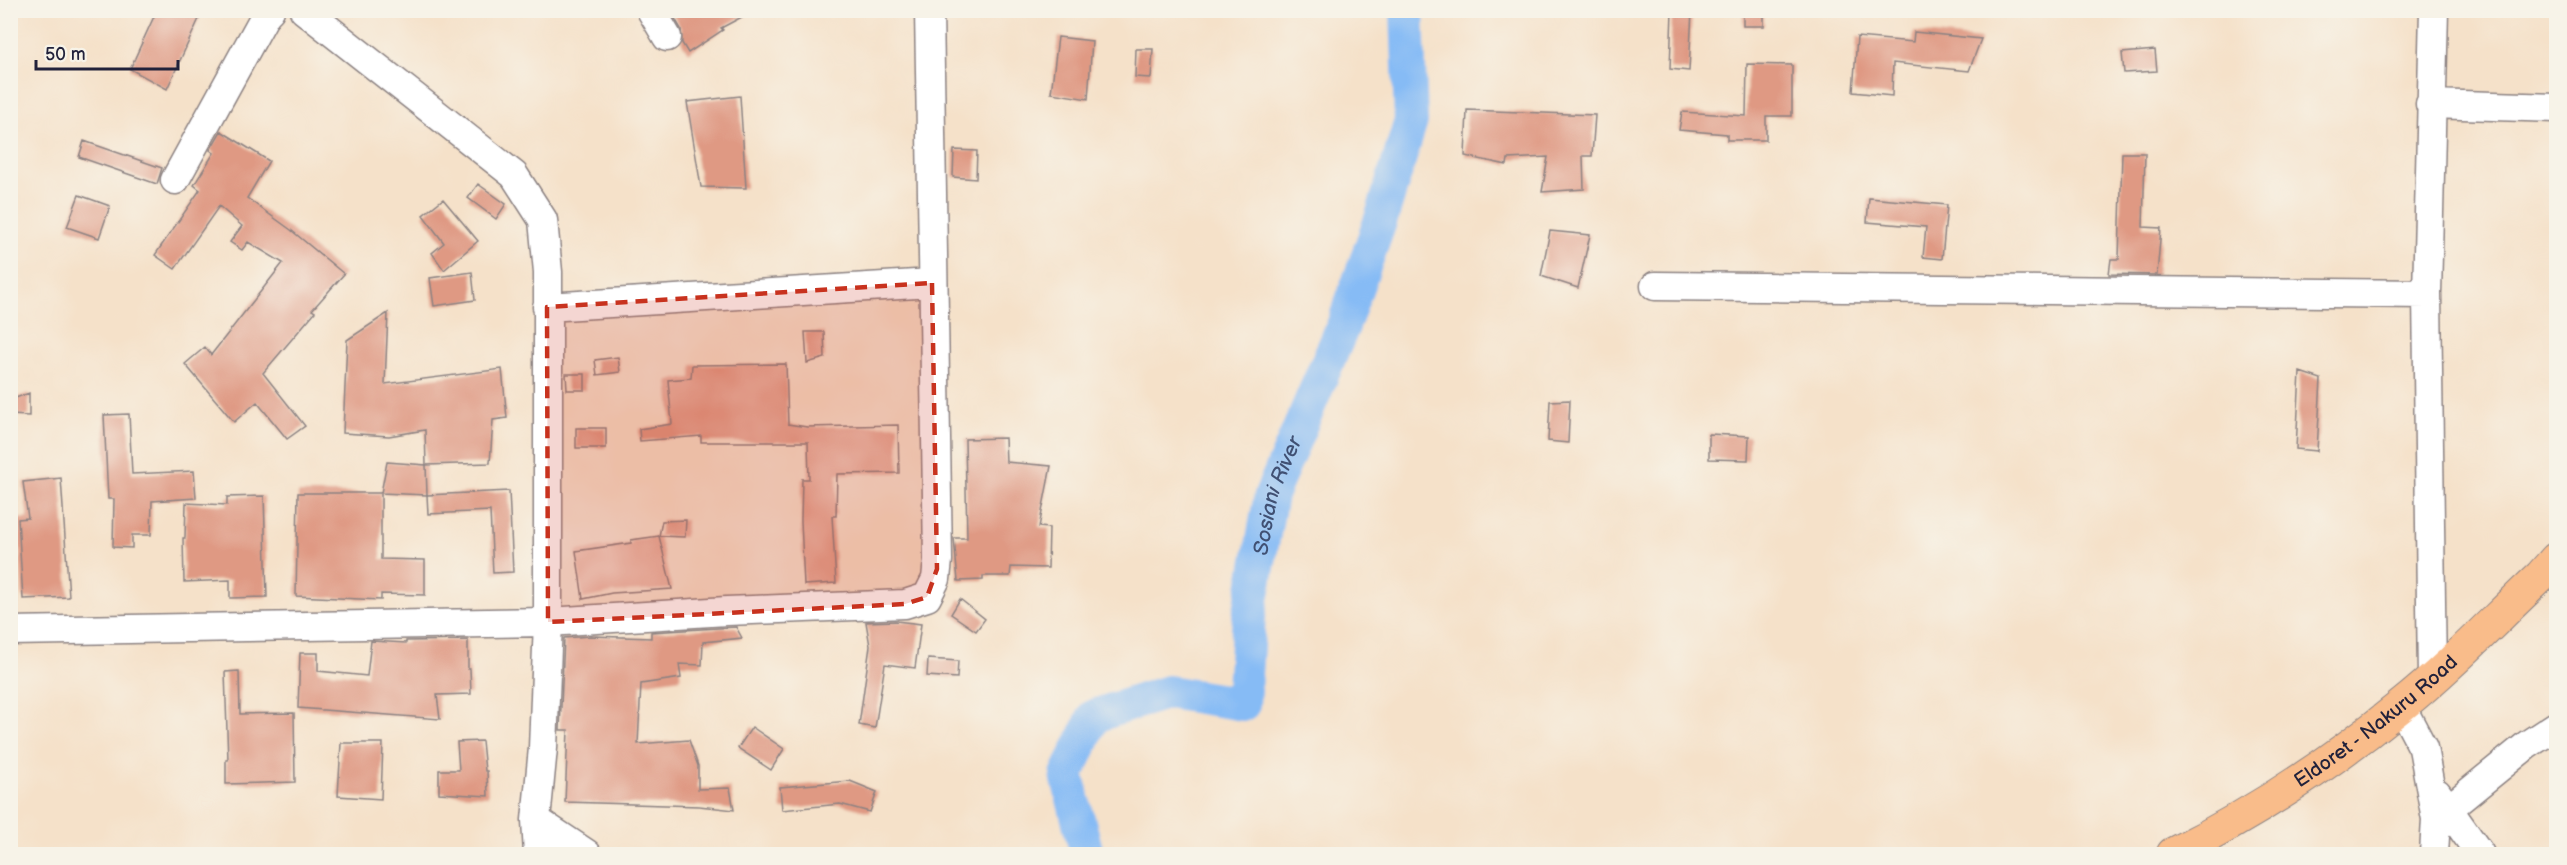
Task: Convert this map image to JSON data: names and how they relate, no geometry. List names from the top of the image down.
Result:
{
  "streets": {
    "highway": ["Eldoret - Nakuru Road"]
  },
  "water": ["Sosiani River"],
  "scale_bar": "50 m"
}
